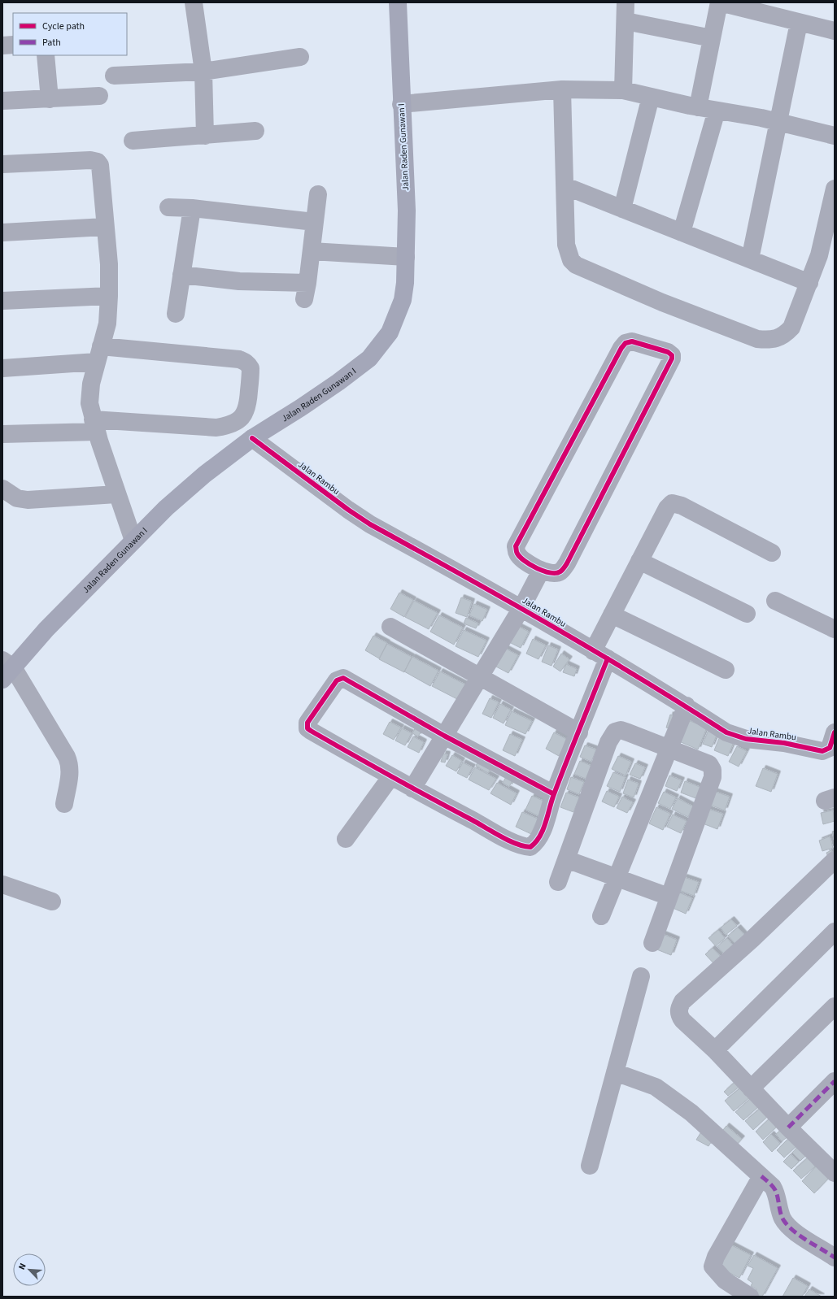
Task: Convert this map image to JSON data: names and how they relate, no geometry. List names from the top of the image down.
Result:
{
  "streets": {
    "highway": ["Jalan Raden Gunawan I"],
    "street": ["Jalan Rambu"]
  },
  "crossings": [
    ["Jalan Raden Gunawan I", "Jalan Rambu"]
  ],
  "legend": ["Cycle path", "Path"],
  "north": "top left"
}
